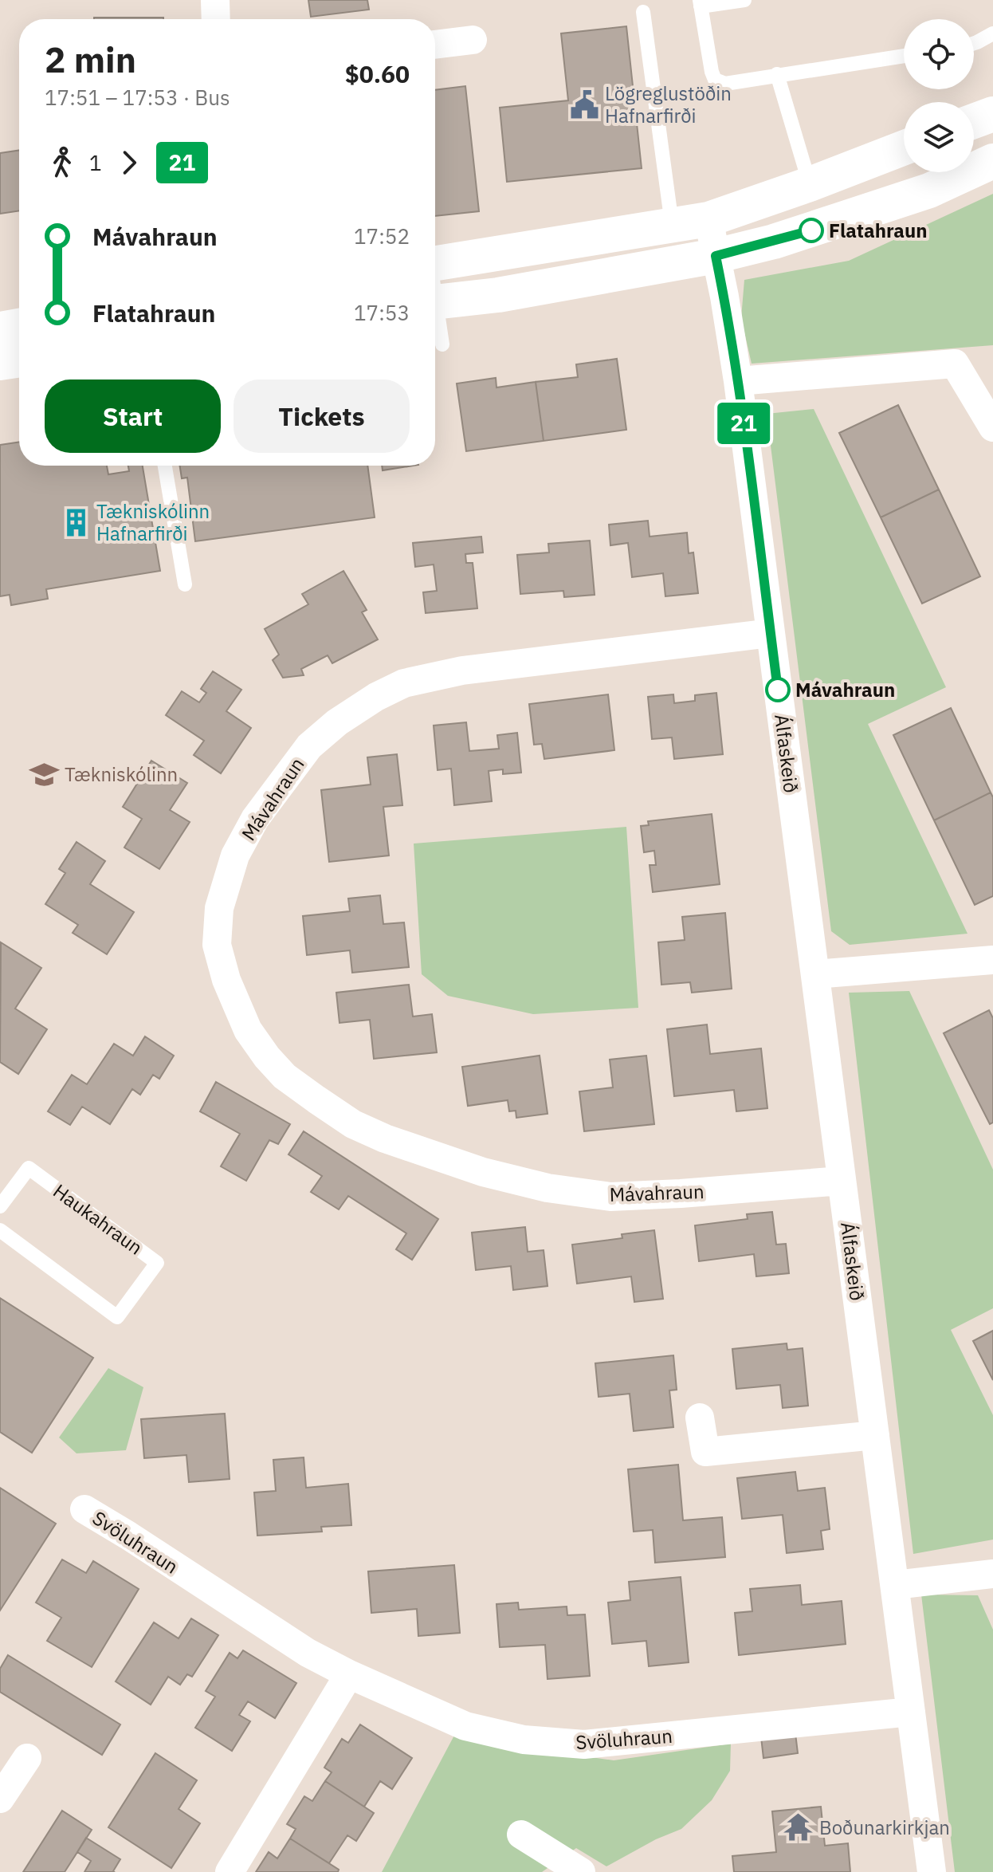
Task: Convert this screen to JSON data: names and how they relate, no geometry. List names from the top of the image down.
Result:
{
  "streets": {
    "street": ["Álfaskeið", "Mávahraun", "Svöluhraun"],
    "lane": ["Haukahraun"]
  },
  "crossings": [
    ["Álfaskeið", "Mávahraun"],
    ["Álfaskeið", "Svöluhraun"]
  ],
  "places": {
    "public building": ["Lögreglustöðin Hafnarfirði"],
    "other": ["Flatahraun", "Mávahraun"],
    "building": ["Tækniskólinn Hafnarfirði"],
    "school or university": ["Tækniskólinn"],
    "temple": ["Boðunarkirkjan"]
  },
  "lines": ["bus line 21"],
  "page": {
    "on_map": "21",
    "heading": ["2 min", "17:51 – 17:53 · Bus", "$0.60"],
    "legs": ["1", "21"],
    "list": [
      {
        "name": "Mávahraun",
        "value": "17:52"
      },
      {
        "name": "Flatahraun",
        "value": "17:53"
      }
    ],
    "buttons": ["Start", "Tickets"]
  }
}
